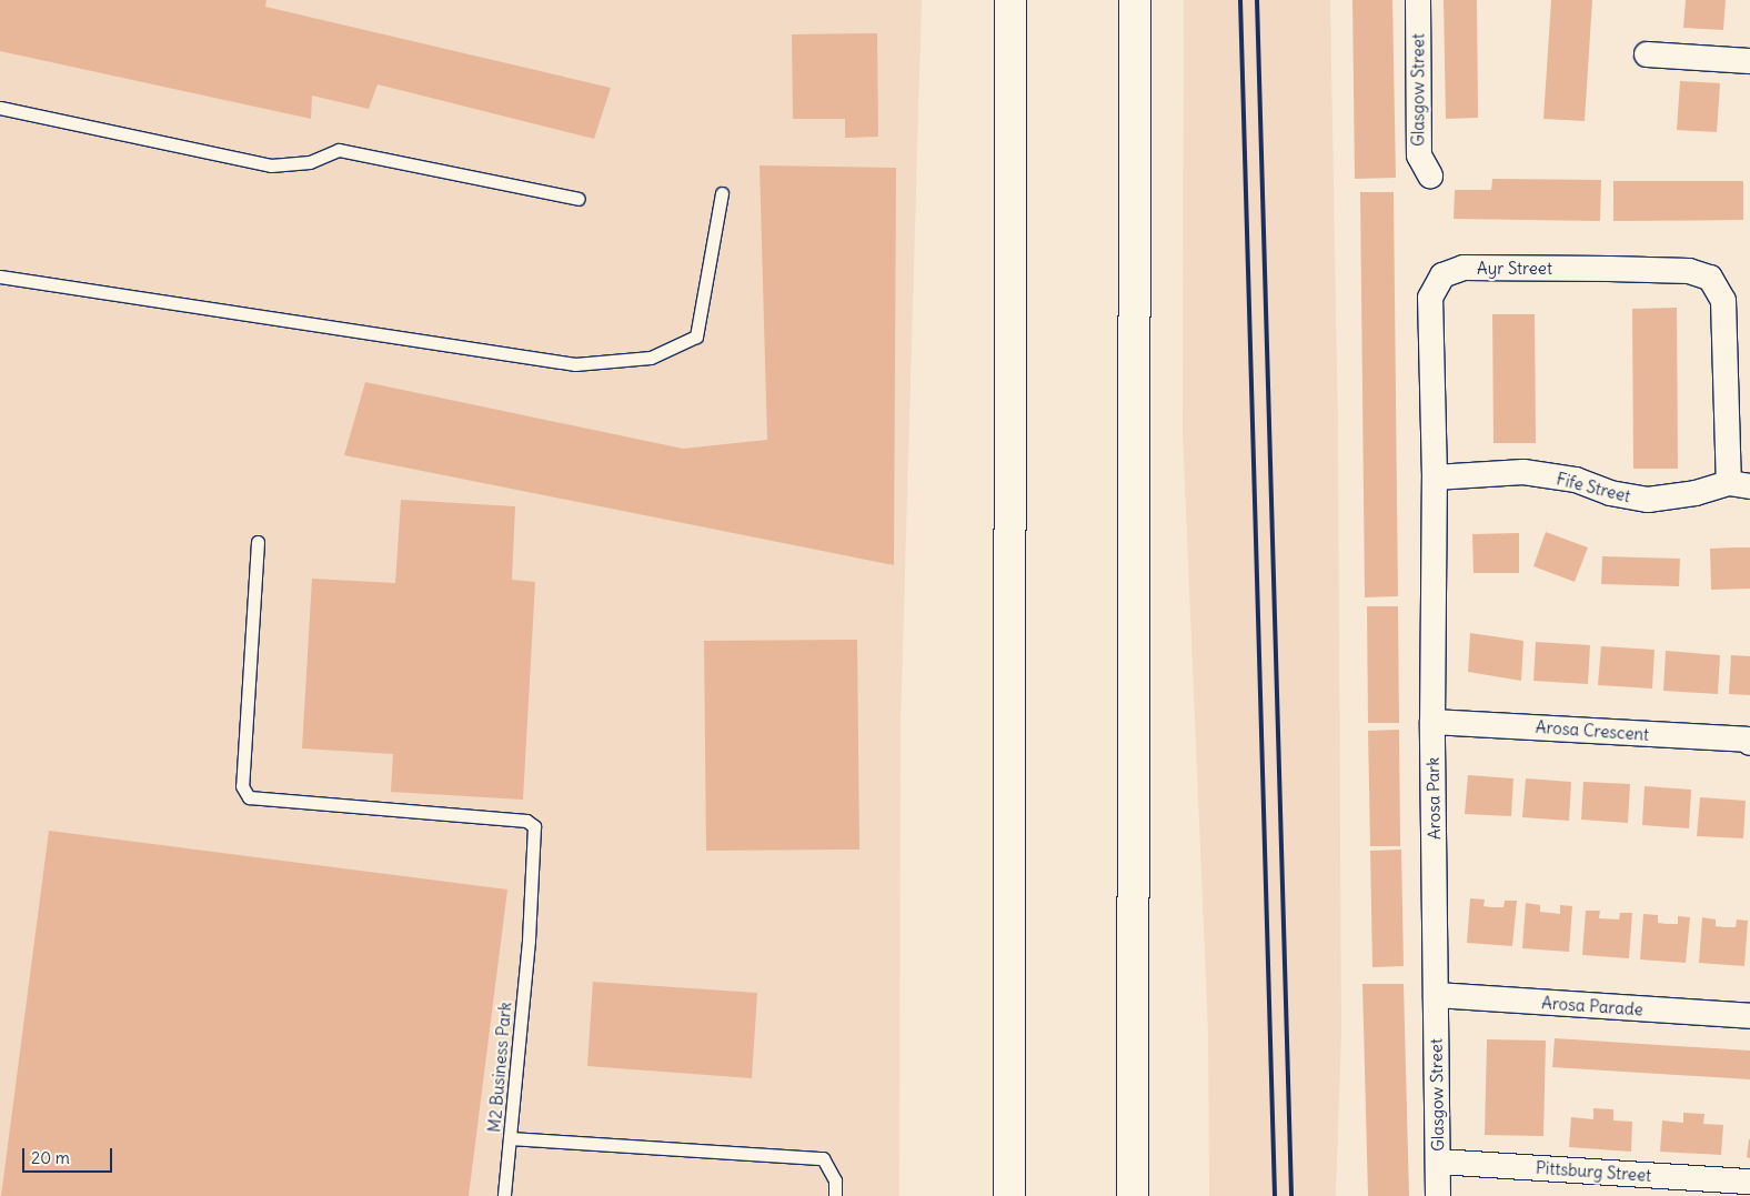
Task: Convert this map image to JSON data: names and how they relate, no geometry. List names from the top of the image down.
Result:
{
  "streets": {
    "street": [
      "Glasgow Street",
      "Ayr Street",
      "Fife Street",
      "Arosa Crescent",
      "Arosa Park",
      "Arosa Parade",
      "Pittsburg Street"
    ],
    "lane": ["M2 Business Park"]
  },
  "crossings": [
    ["Glasgow Street", "Arosa Park"],
    ["Glasgow Street", "Arosa Parade"],
    ["Glasgow Street", "Pittsburg Street"],
    ["Ayr Street", "Fife Street"],
    ["Ayr Street", "Arosa Park"],
    ["Arosa Crescent", "Arosa Park"],
    ["Arosa Park", "Arosa Parade"]
  ],
  "scale_bar": "20 m"
}
